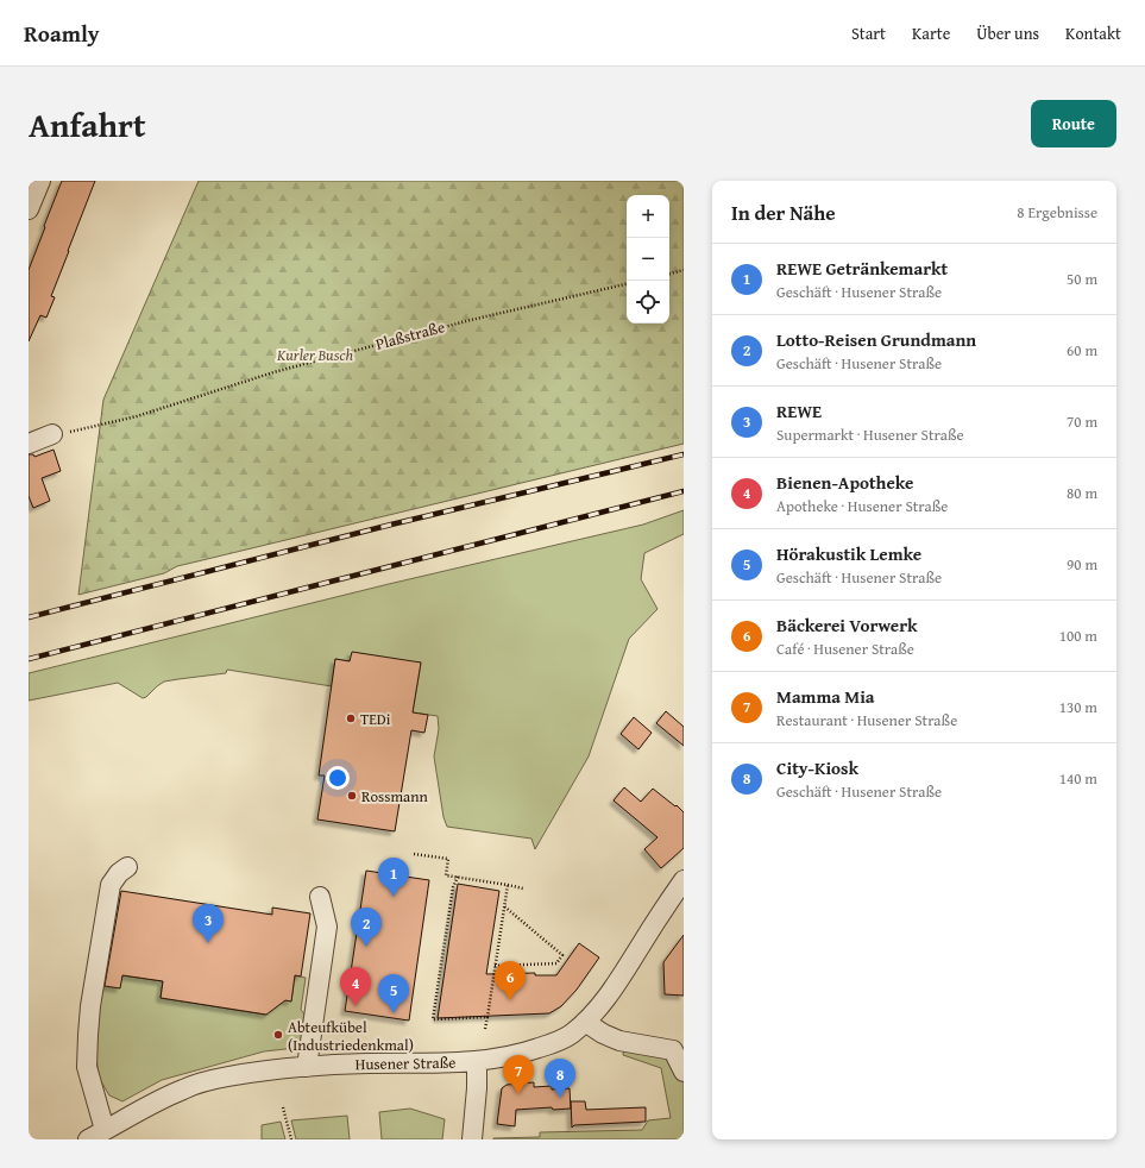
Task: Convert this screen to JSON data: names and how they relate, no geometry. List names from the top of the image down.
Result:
{
  "streets": {
    "street": ["Husener Straße"],
    "path": ["Plaßstraße"]
  },
  "parks": ["Kurler Busch"],
  "places": ["TEDi", "Rossmann", "Abteufkübel (Industriedenkmal)"],
  "page": {
    "header": "Roamly",
    "nav": [
      "Start",
      "Karte",
      "Über uns",
      "Kontakt"
    ],
    "title": "Anfahrt",
    "buttons": "Route",
    "heading": ["In der Nähe", "8 Ergebnisse"],
    "map_buttons": ["+", "−"],
    "list": [
      {
        "mark": "1",
        "name": "REWE Getränkemarkt",
        "note": "Geschäft · Husener Straße",
        "value": "50 m"
      },
      {
        "mark": "2",
        "name": "Lotto-Reisen Grundmann",
        "note": "Geschäft · Husener Straße",
        "value": "60 m"
      },
      {
        "mark": "3",
        "name": "REWE",
        "note": "Supermarkt · Husener Straße",
        "value": "70 m"
      },
      {
        "mark": "4",
        "name": "Bienen-Apotheke",
        "note": "Apotheke · Husener Straße",
        "value": "80 m"
      },
      {
        "mark": "5",
        "name": "Hörakustik Lemke",
        "note": "Geschäft · Husener Straße",
        "value": "90 m"
      },
      {
        "mark": "6",
        "name": "Bäckerei Vorwerk",
        "note": "Café · Husener Straße",
        "value": "100 m"
      },
      {
        "mark": "7",
        "name": "Mamma Mia",
        "note": "Restaurant · Husener Straße",
        "value": "130 m"
      },
      {
        "mark": "8",
        "name": "City-Kiosk",
        "note": "Geschäft · Husener Straße",
        "value": "140 m"
      }
    ],
    "pins": [
      "1",
      "3",
      "2",
      "6",
      "4",
      "5",
      "7",
      "8"
    ]
  }
}
